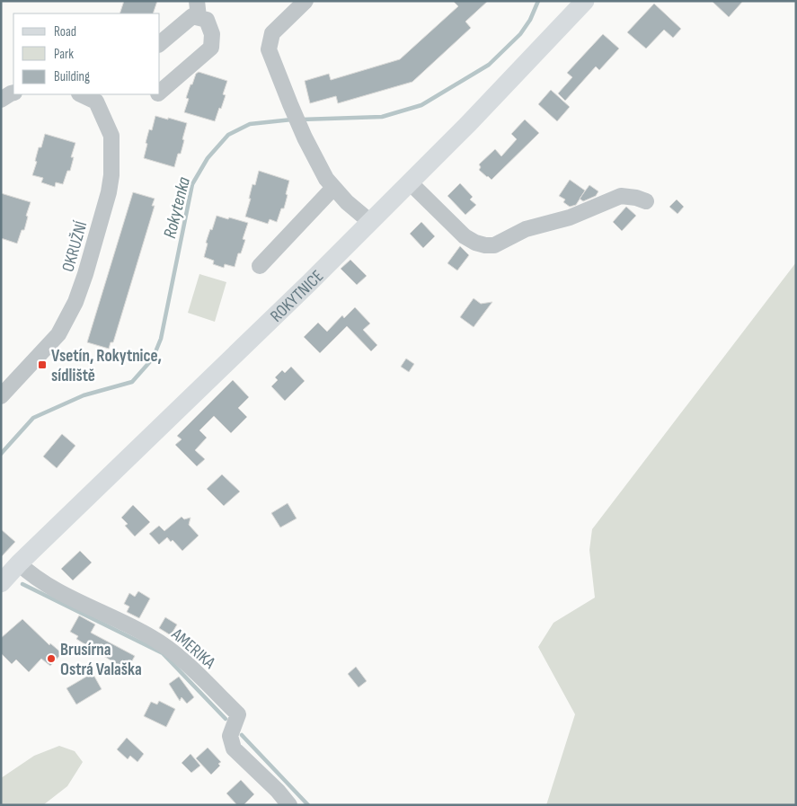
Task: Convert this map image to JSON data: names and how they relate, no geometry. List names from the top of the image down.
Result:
{
  "streets": {
    "main road": ["ROKYTNICE"],
    "street": ["OKRUŽNÍ", "AMERIKA"]
  },
  "crossings": [
    ["ROKYTNICE", "AMERIKA"]
  ],
  "water": ["Rokytenka"],
  "places": {
    "transit": ["Vsetín, Rokytnice, sídliště"],
    "other": ["Brusírna Ostrá Valaška"]
  },
  "legend": ["Road", "Park", "Building"]
}
